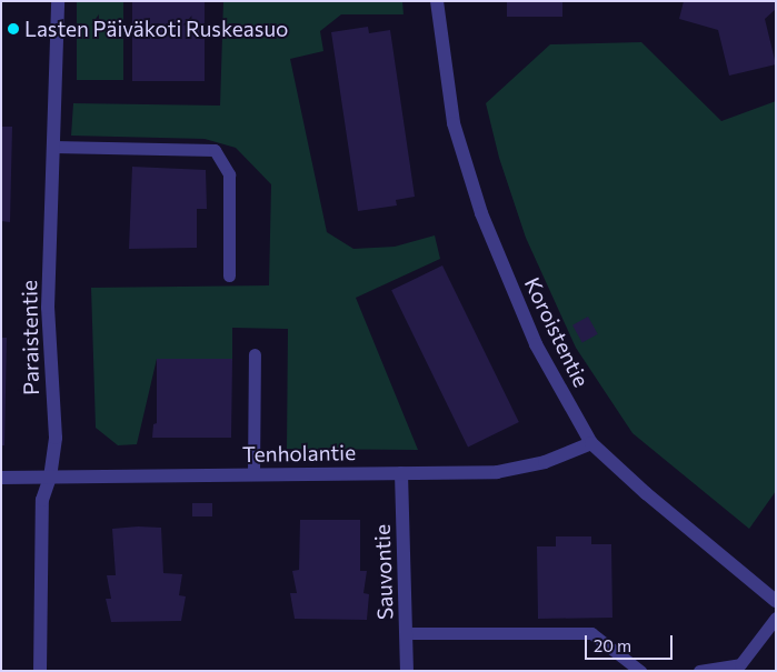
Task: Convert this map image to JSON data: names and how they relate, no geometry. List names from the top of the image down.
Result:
{
  "streets": {
    "street": [
      "Koroistentie",
      "Paraistentie",
      "Tenholantie",
      "Sauvontie"
    ]
  },
  "crossings": [
    ["Koroistentie", "Tenholantie"],
    ["Paraistentie", "Tenholantie"],
    ["Tenholantie", "Sauvontie"]
  ],
  "places": ["Lasten Päiväkoti Ruskeasuo"],
  "scale_bar": "20 m"
}
